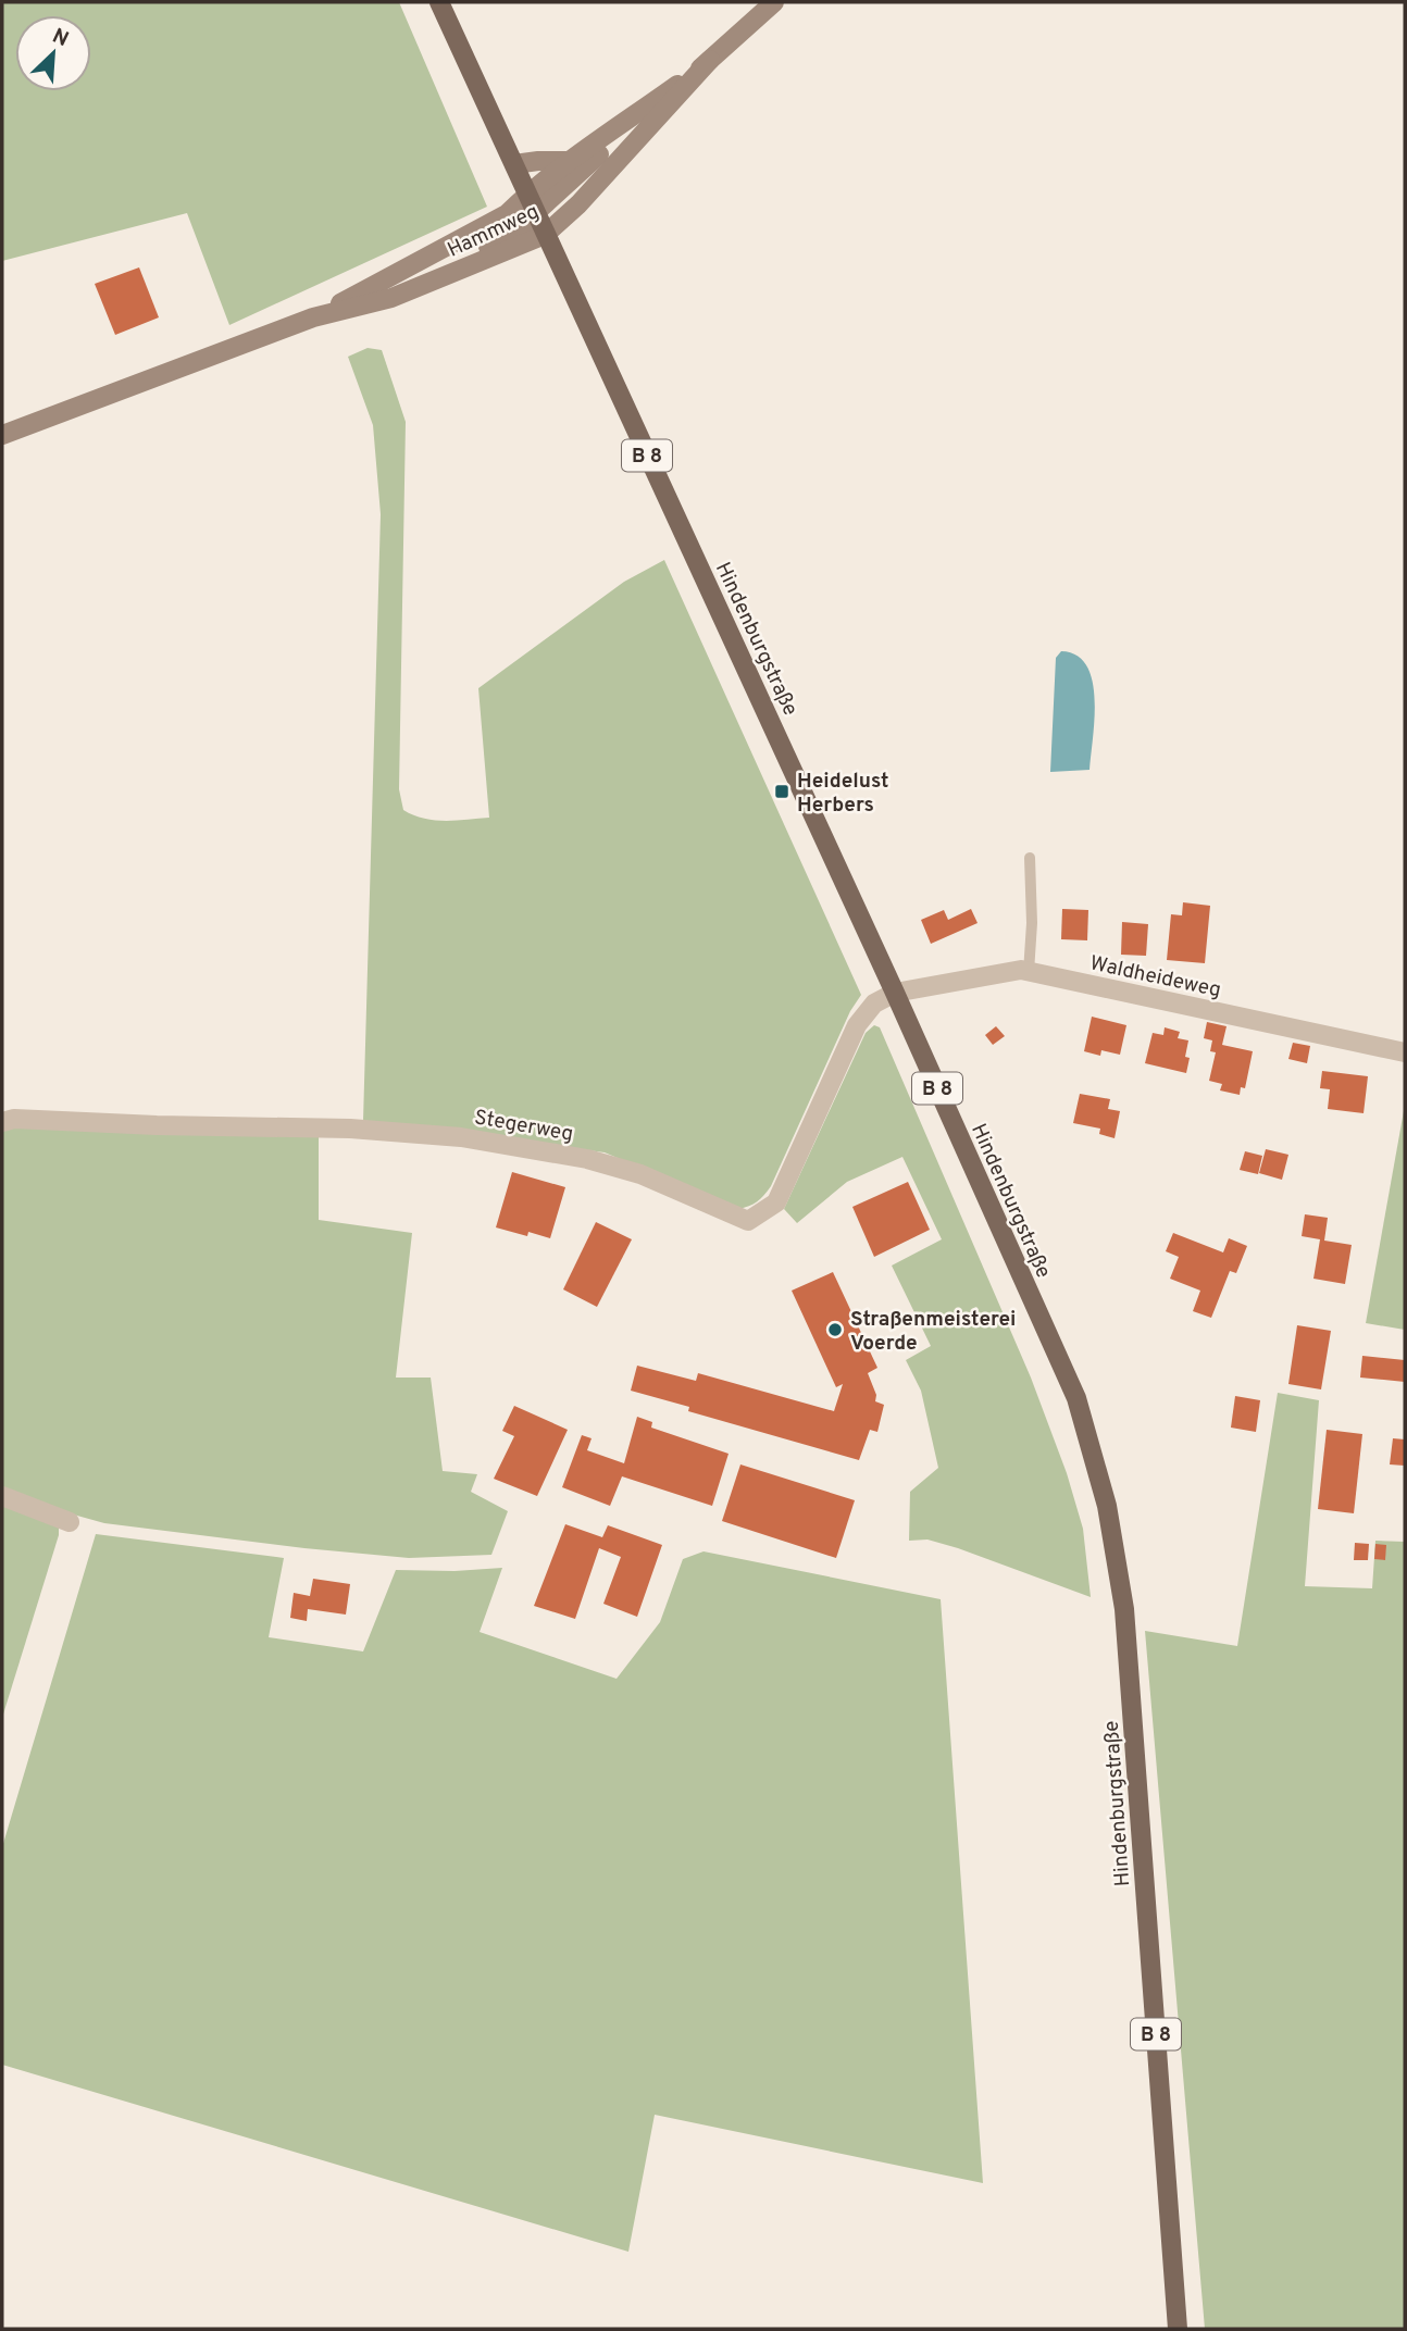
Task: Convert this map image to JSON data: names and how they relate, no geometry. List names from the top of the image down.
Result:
{
  "streets": {
    "main road": ["Hammweg", "B 8", "Hindenburgstraße"],
    "street": ["Waldheideweg", "Stegerweg"]
  },
  "crossings": [
    ["Hammweg", "Hindenburgstraße"],
    ["Hindenburgstraße", "Waldheideweg"],
    ["Hindenburgstraße", "Stegerweg"],
    ["Waldheideweg", "Stegerweg"]
  ],
  "places": {
    "transit": ["Heidelust Herbers"],
    "other": ["Straßenmeisterei Voerde"]
  },
  "north": "top right"
}
